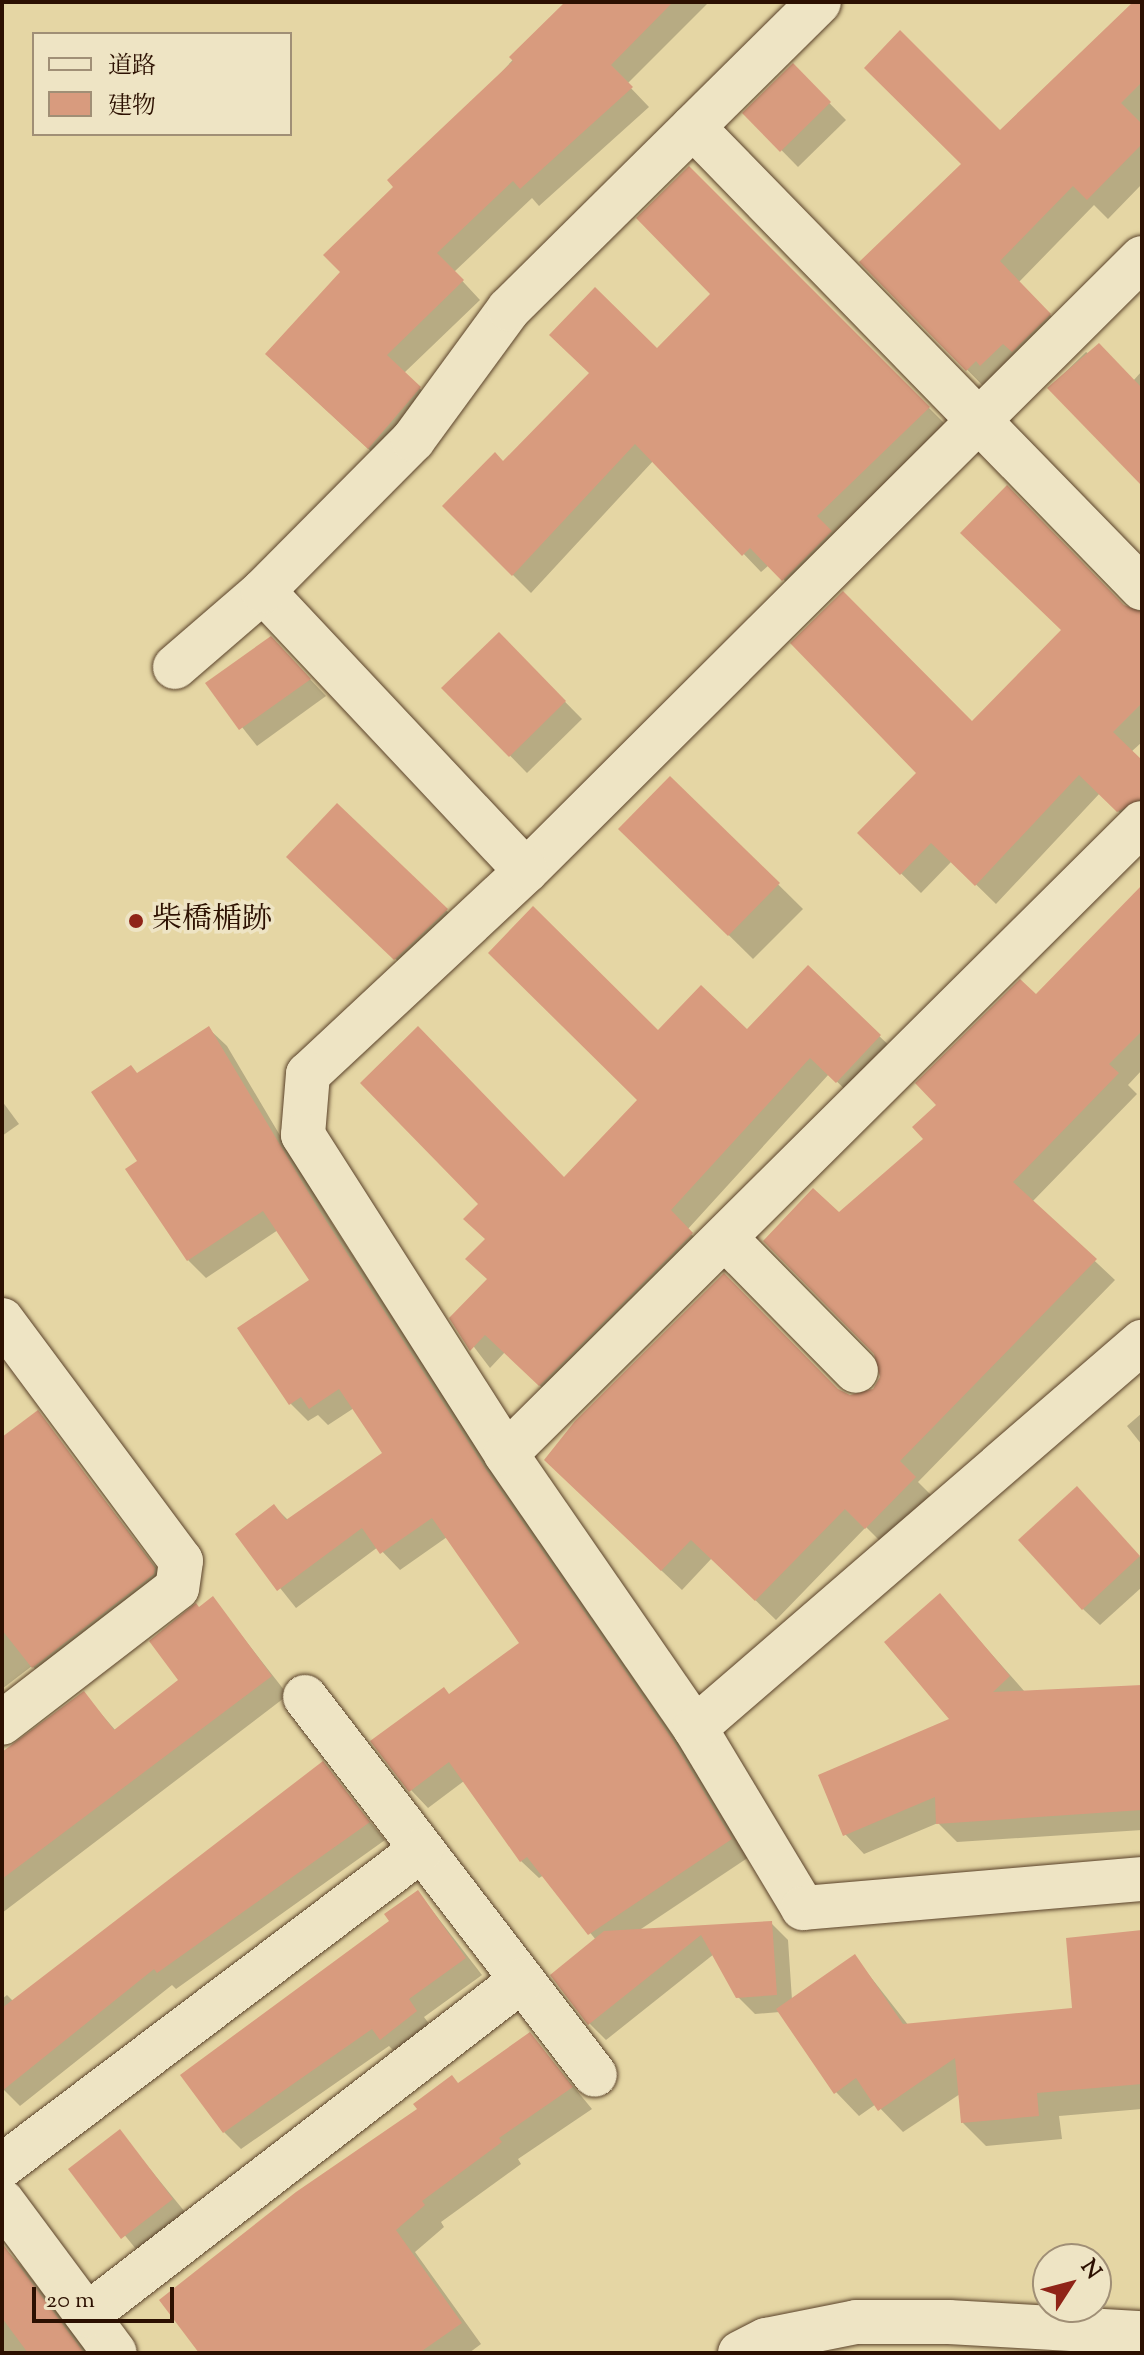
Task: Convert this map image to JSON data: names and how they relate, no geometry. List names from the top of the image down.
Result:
{
  "places": ["柴橋楯跡"],
  "legend": ["道路", "建物"],
  "scale_bar": "20 m",
  "north": "top right"
}
